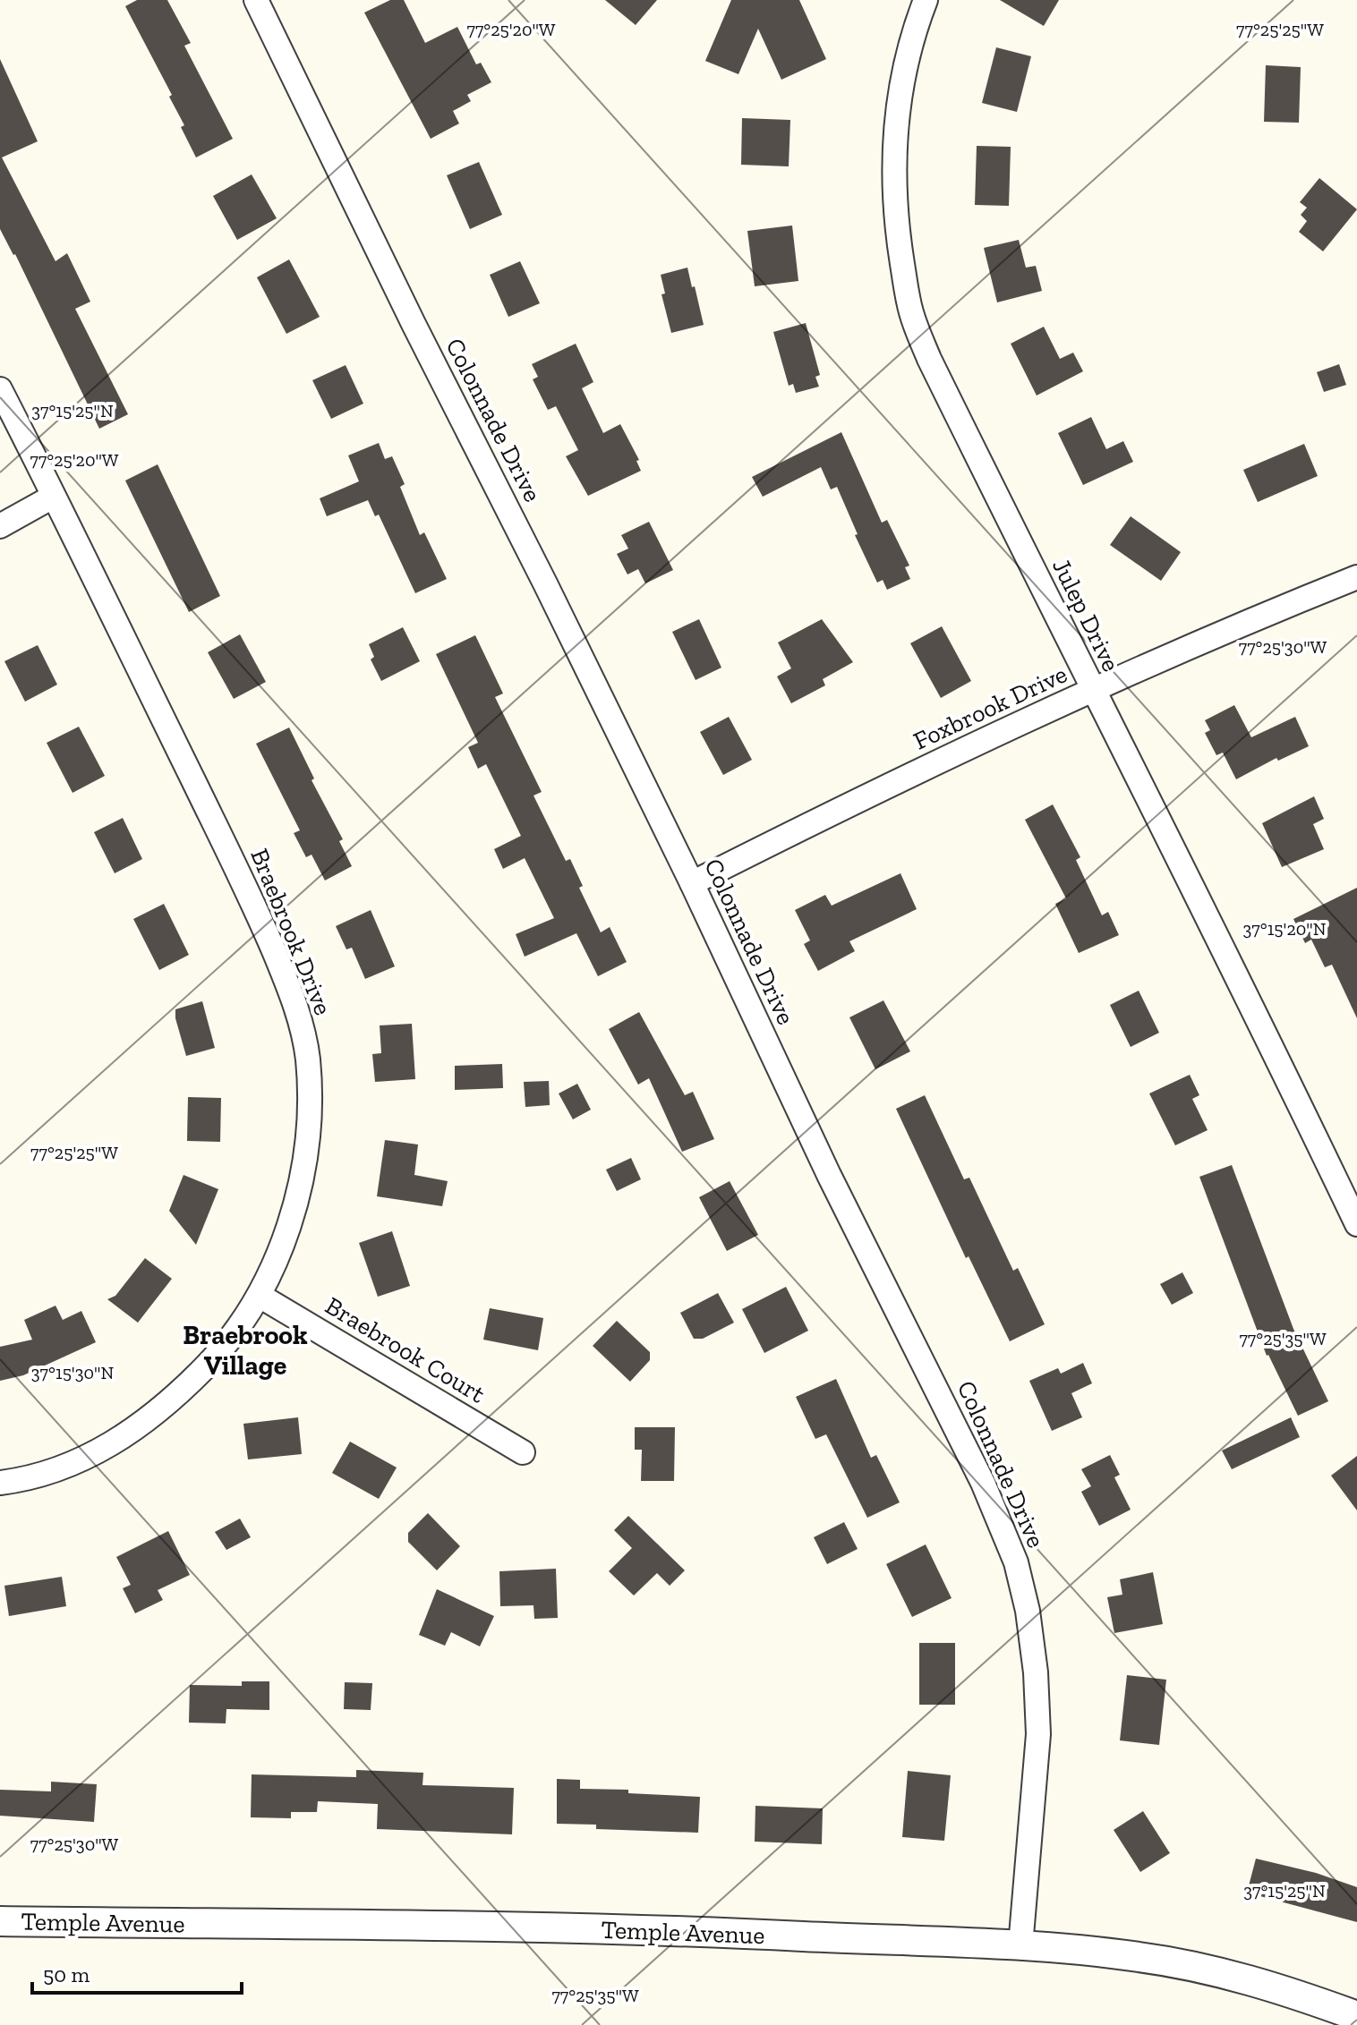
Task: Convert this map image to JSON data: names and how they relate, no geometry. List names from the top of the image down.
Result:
{
  "streets": {
    "street": [
      "Colonnade Drive",
      "Julep Drive",
      "Foxbrook Drive",
      "Braebrook Drive",
      "Braebrook Court",
      "Temple Avenue"
    ]
  },
  "crossings": [
    ["Colonnade Drive", "Foxbrook Drive"],
    ["Colonnade Drive", "Temple Avenue"],
    ["Julep Drive", "Foxbrook Drive"],
    ["Braebrook Drive", "Braebrook Court"]
  ],
  "districts": ["Braebrook Village"],
  "scale_bar": "50 m",
  "coordinates": [
    "77°25'20\"W",
    "77°25'25\"W",
    "37°15'25\"N",
    "77°25'30\"W",
    "37°15'20\"N",
    "77°25'35\"W",
    "37°15'30\"N"
  ]
}
